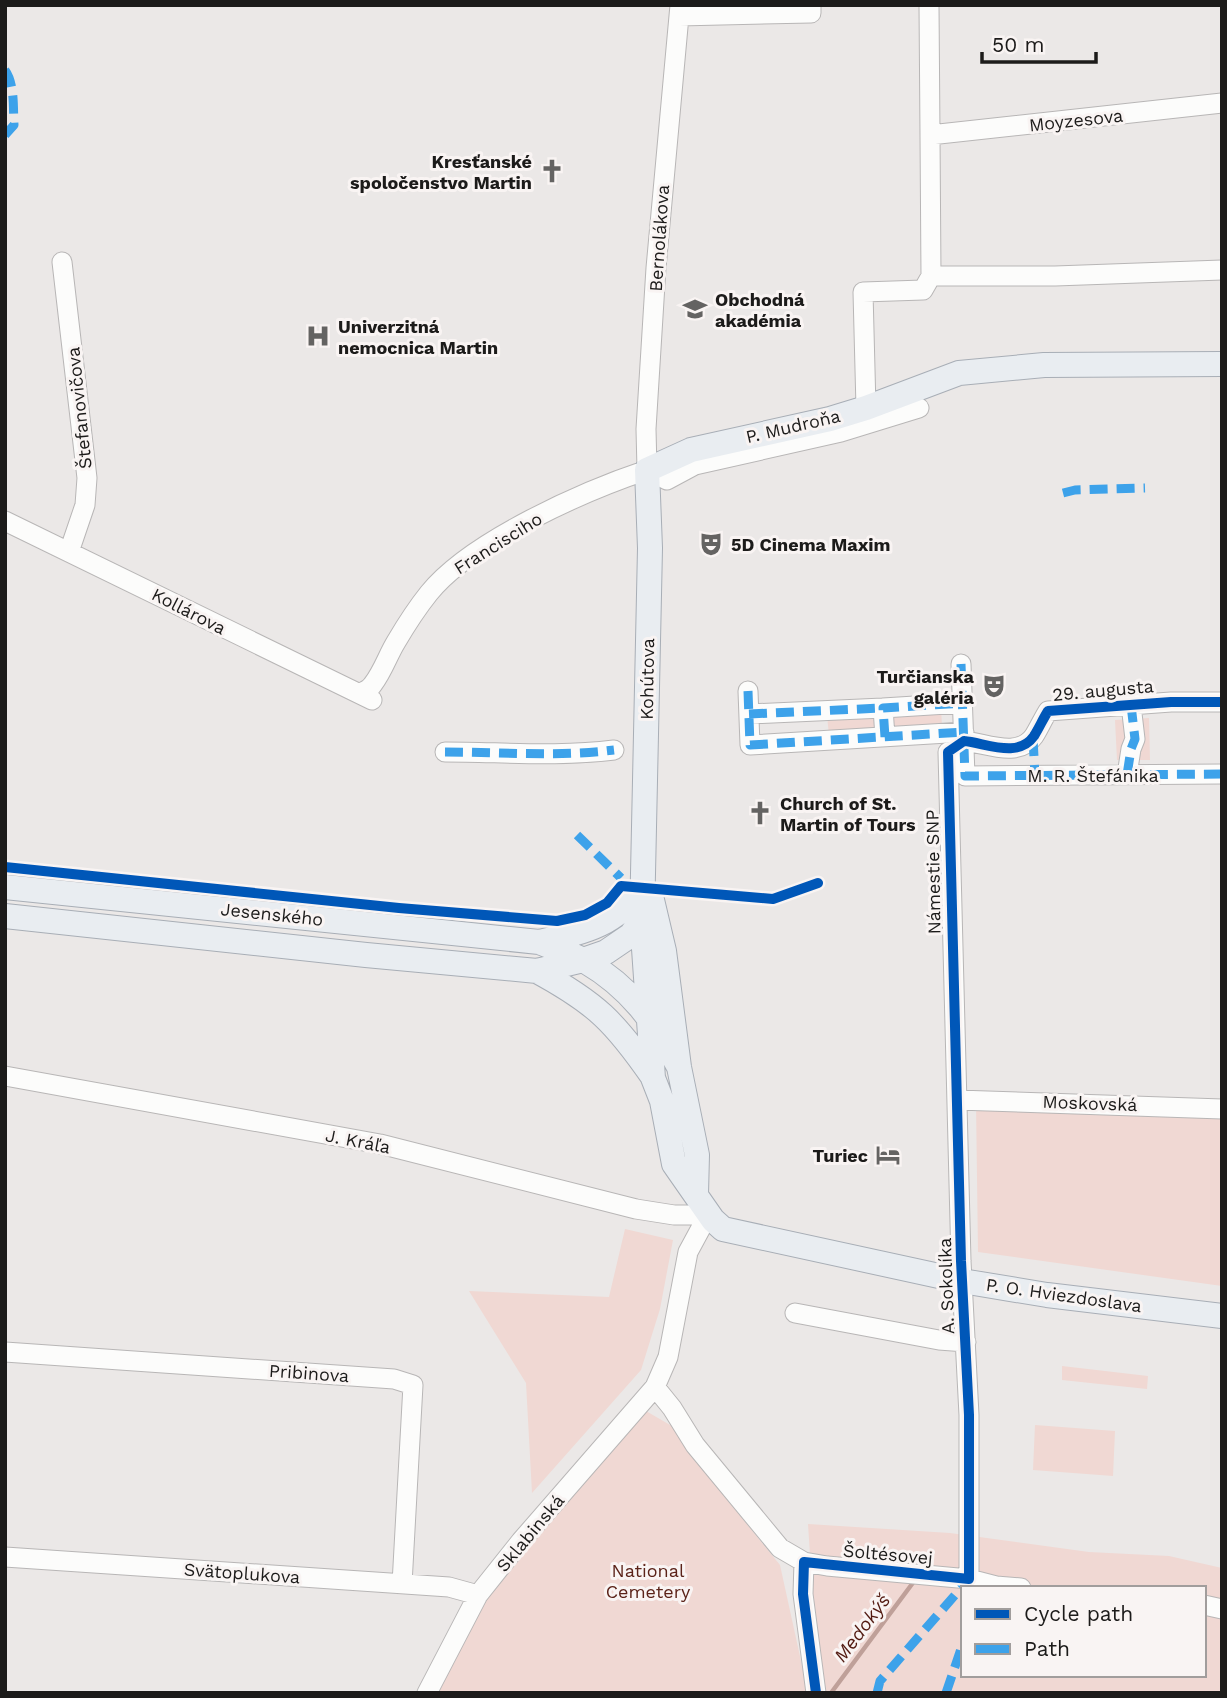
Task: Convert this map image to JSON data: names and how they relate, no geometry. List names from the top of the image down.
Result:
{
  "streets": {
    "main road": [
      "P. Mudroňa",
      "Kohútova",
      "Jesenského",
      "P. O. Hviezdoslava"
    ],
    "street": [
      "Moyzesova",
      "Bernolákova",
      "Štefanovičova",
      "Francisciho",
      "Kollárova",
      "29. augusta",
      "M. R. Štefánika",
      "Námestie SNP",
      "Moskovská",
      "J. Kráľa",
      "A. Sokolíka",
      "Pribinova",
      "Sklabinská",
      "Šoltésovej",
      "Svätoplukova"
    ]
  },
  "crossings": [
    ["Bernolákova", "P. Mudroňa"],
    ["Bernolákova", "Francisciho"],
    ["Bernolákova", "Kohútova"],
    ["Štefanovičova", "Kollárova"],
    ["P. Mudroňa", "Francisciho"],
    ["P. Mudroňa", "Kohútova"],
    ["Francisciho", "Kollárova"],
    ["Francisciho", "Kohútova"],
    ["Kohútova", "Jesenského"],
    ["Kohútova", "J. Kráľa"],
    ["Kohútova", "P. O. Hviezdoslava"],
    ["Kohútova", "Sklabinská"],
    ["M. R. Štefánika", "Námestie SNP"],
    ["Námestie SNP", "A. Sokolíka"],
    ["Moskovská", "A. Sokolíka"],
    ["J. Kráľa", "P. O. Hviezdoslava"],
    ["J. Kráľa", "Sklabinská"],
    ["A. Sokolíka", "P. O. Hviezdoslava"],
    ["A. Sokolíka", "Šoltésovej"],
    ["P. O. Hviezdoslava", "Sklabinská"],
    ["Pribinova", "Svätoplukova"],
    ["Sklabinská", "Šoltésovej"],
    ["Sklabinská", "Svätoplukova"]
  ],
  "water": ["Medokýš"],
  "parks": ["National Cemetery"],
  "places": {
    "church": ["Kresťanské spoločenstvo Martin", "Church of St. Martin of Tours"],
    "school or university": ["Obchodná akadémia"],
    "hospital": ["Univerzitná nemocnica Martin"],
    "theatre": ["5D Cinema Maxim", "Turčianska galéria"],
    "hotel": ["Turiec"]
  },
  "legend": ["Cycle path", "Path"],
  "scale_bar": "50 m"
}
